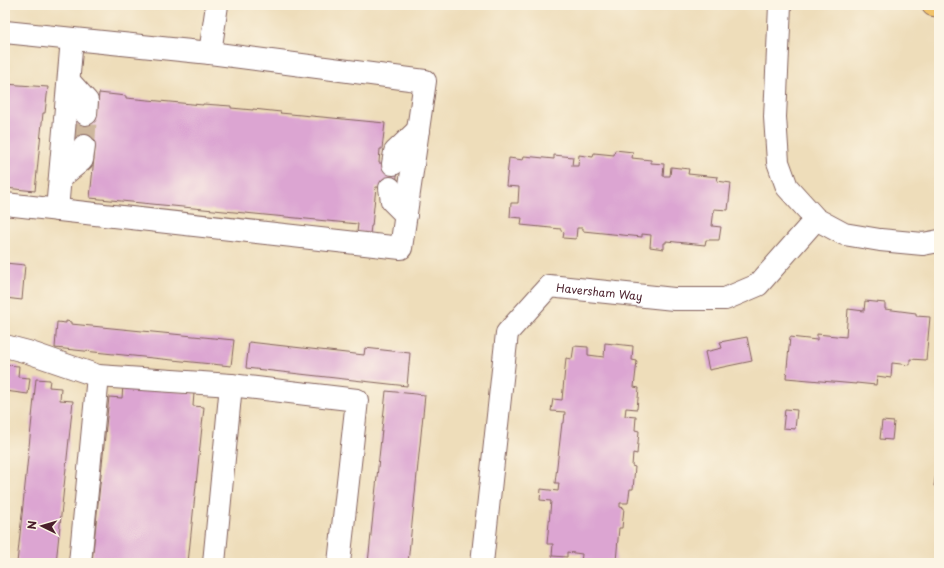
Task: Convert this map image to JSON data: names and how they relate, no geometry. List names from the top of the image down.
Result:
{
  "streets": {
    "street": ["Haversham Way"]
  },
  "north": "left"
}
